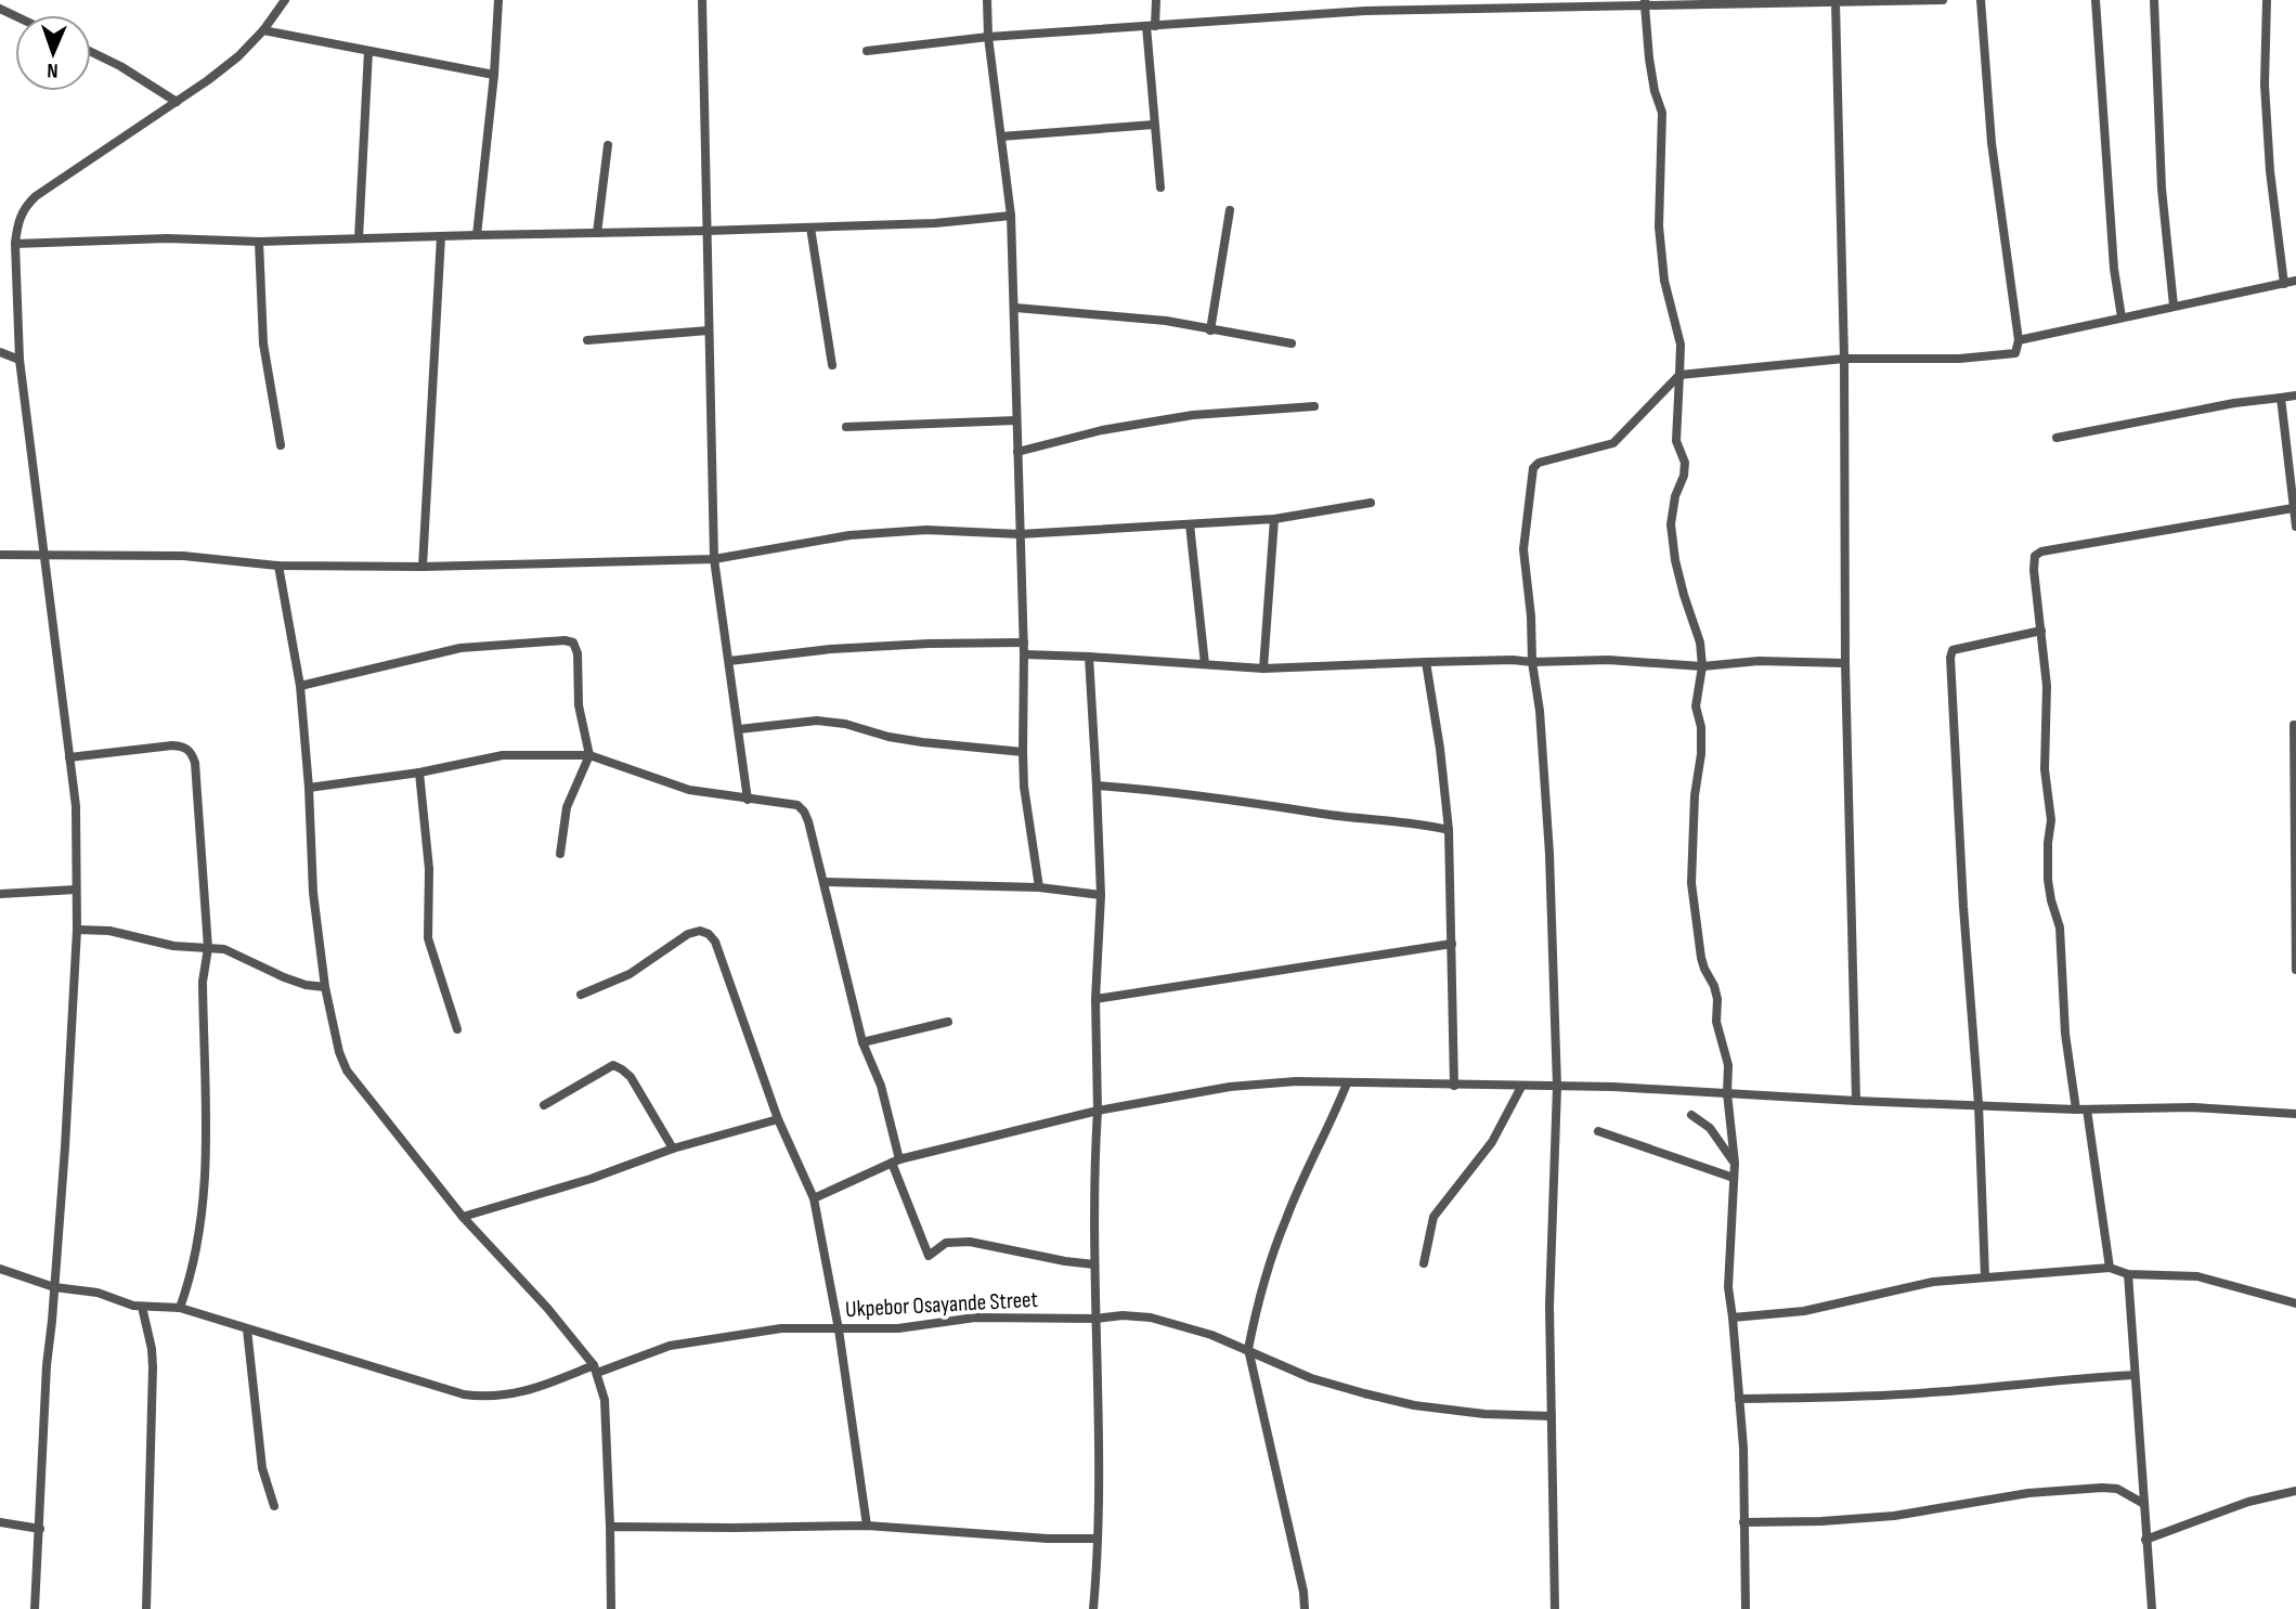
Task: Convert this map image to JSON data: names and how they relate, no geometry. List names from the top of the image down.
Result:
{
  "streets": {
    "street": ["Ukpebor Osayande Street"]
  },
  "north": "bottom"
}
